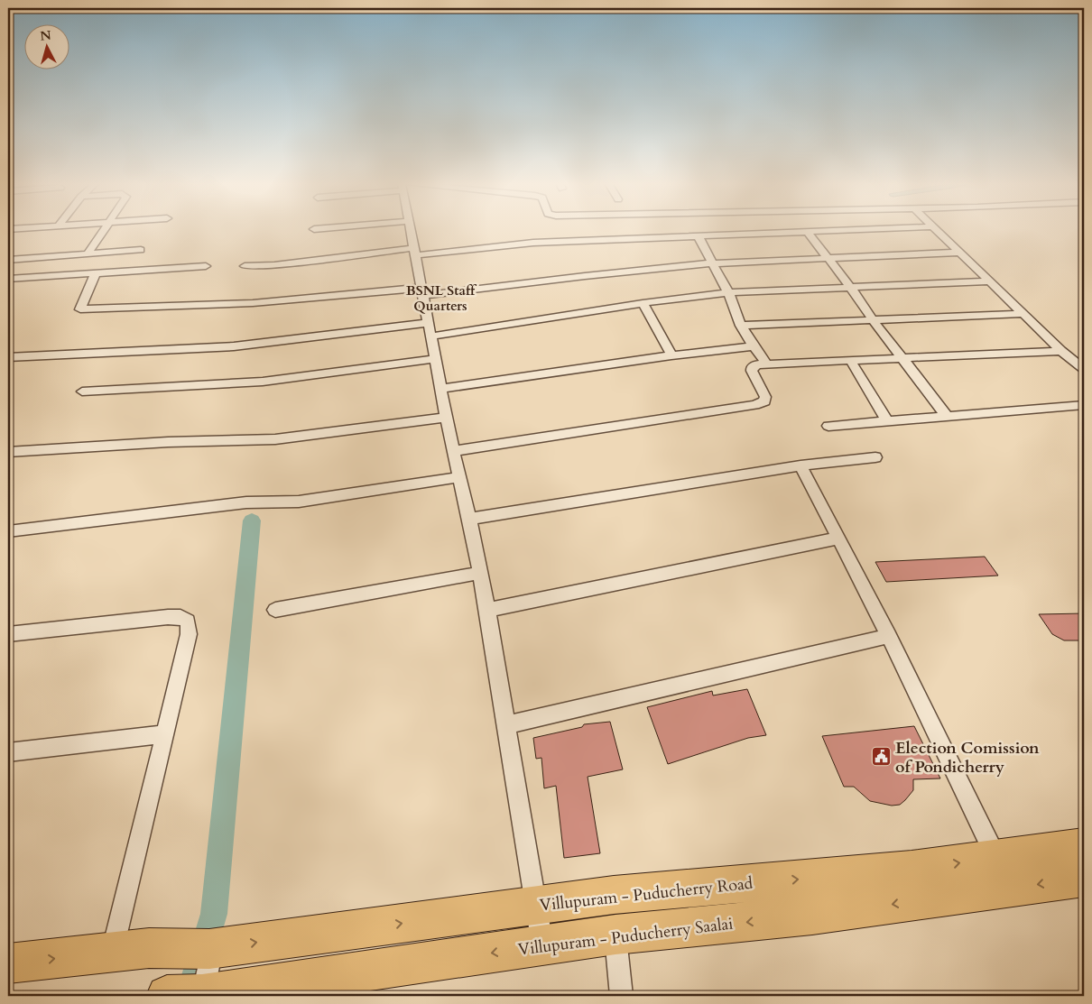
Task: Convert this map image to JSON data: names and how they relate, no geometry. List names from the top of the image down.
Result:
{
  "streets": {
    "highway": ["Villupuram - Puducherry Road", "Villupuram - Puducherry Saalai"]
  },
  "crossings": [
    ["Villupuram - Puducherry Road", "Villupuram - Puducherry Saalai"]
  ],
  "one_way": ["Villupuram - Puducherry Road", "Villupuram - Puducherry Saalai"],
  "districts": ["BSNL Staff Quarters"],
  "places": {
    "public building": ["Election Comission of Pondicherry"]
  },
  "north": "top"
}
